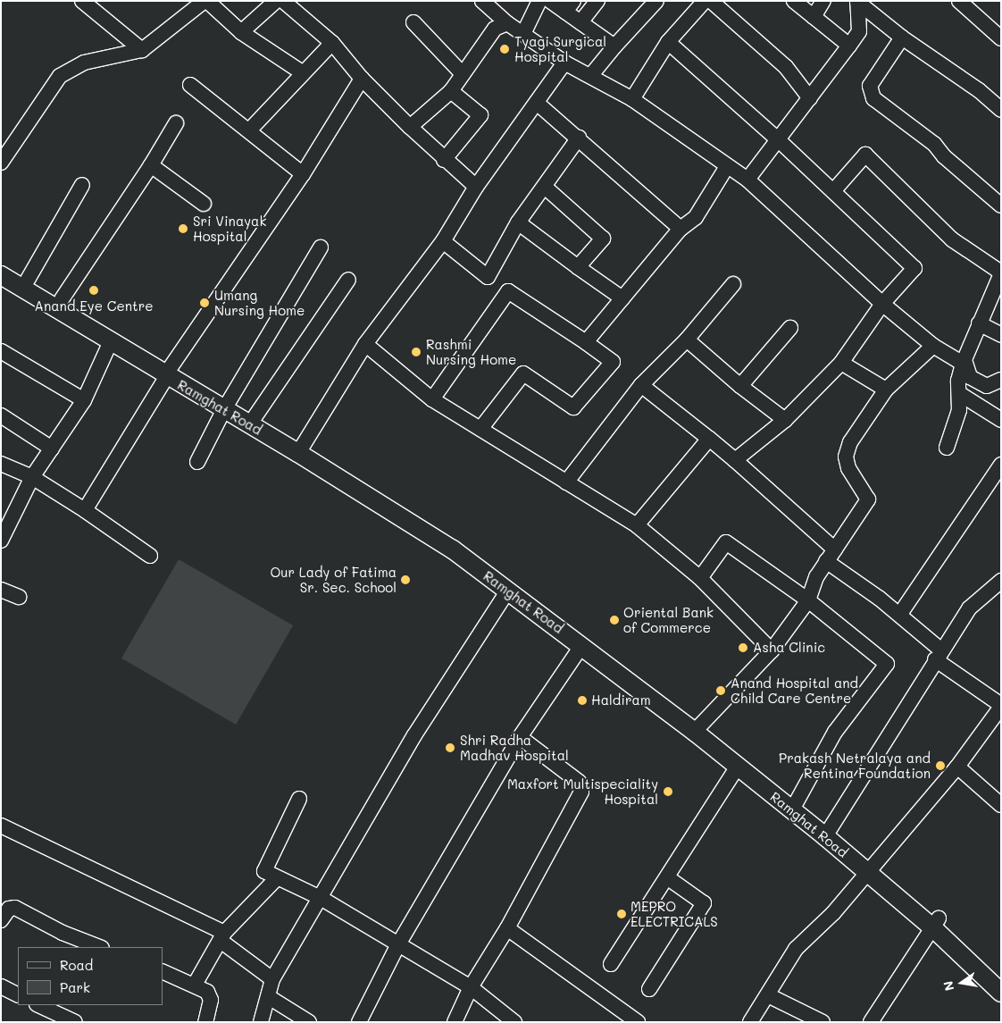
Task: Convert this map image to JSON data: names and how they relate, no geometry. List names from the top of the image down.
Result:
{
  "streets": {
    "main road": ["Ramghat Road"]
  },
  "places": [
    "Tyagi Surgical Hospital",
    "Sri Vinayak Hospital",
    "Anand Eye Centre",
    "Umang Nursing Home",
    "Rashmi Nursing Home",
    "Our Lady of Fatima Sr. Sec. School",
    "Oriental Bank of Commerce",
    "Asha Clinic",
    "Anand Hospital and Child Care Centre",
    "Haldiram",
    "Shri Radha Madhav Hospital",
    "Prakash Netralaya and Rentina Foundation",
    "Maxfort Multispeciality Hospital",
    "MEPRO ELECTRICALS"
  ],
  "legend": ["Road", "Park"],
  "north": "left"
}
